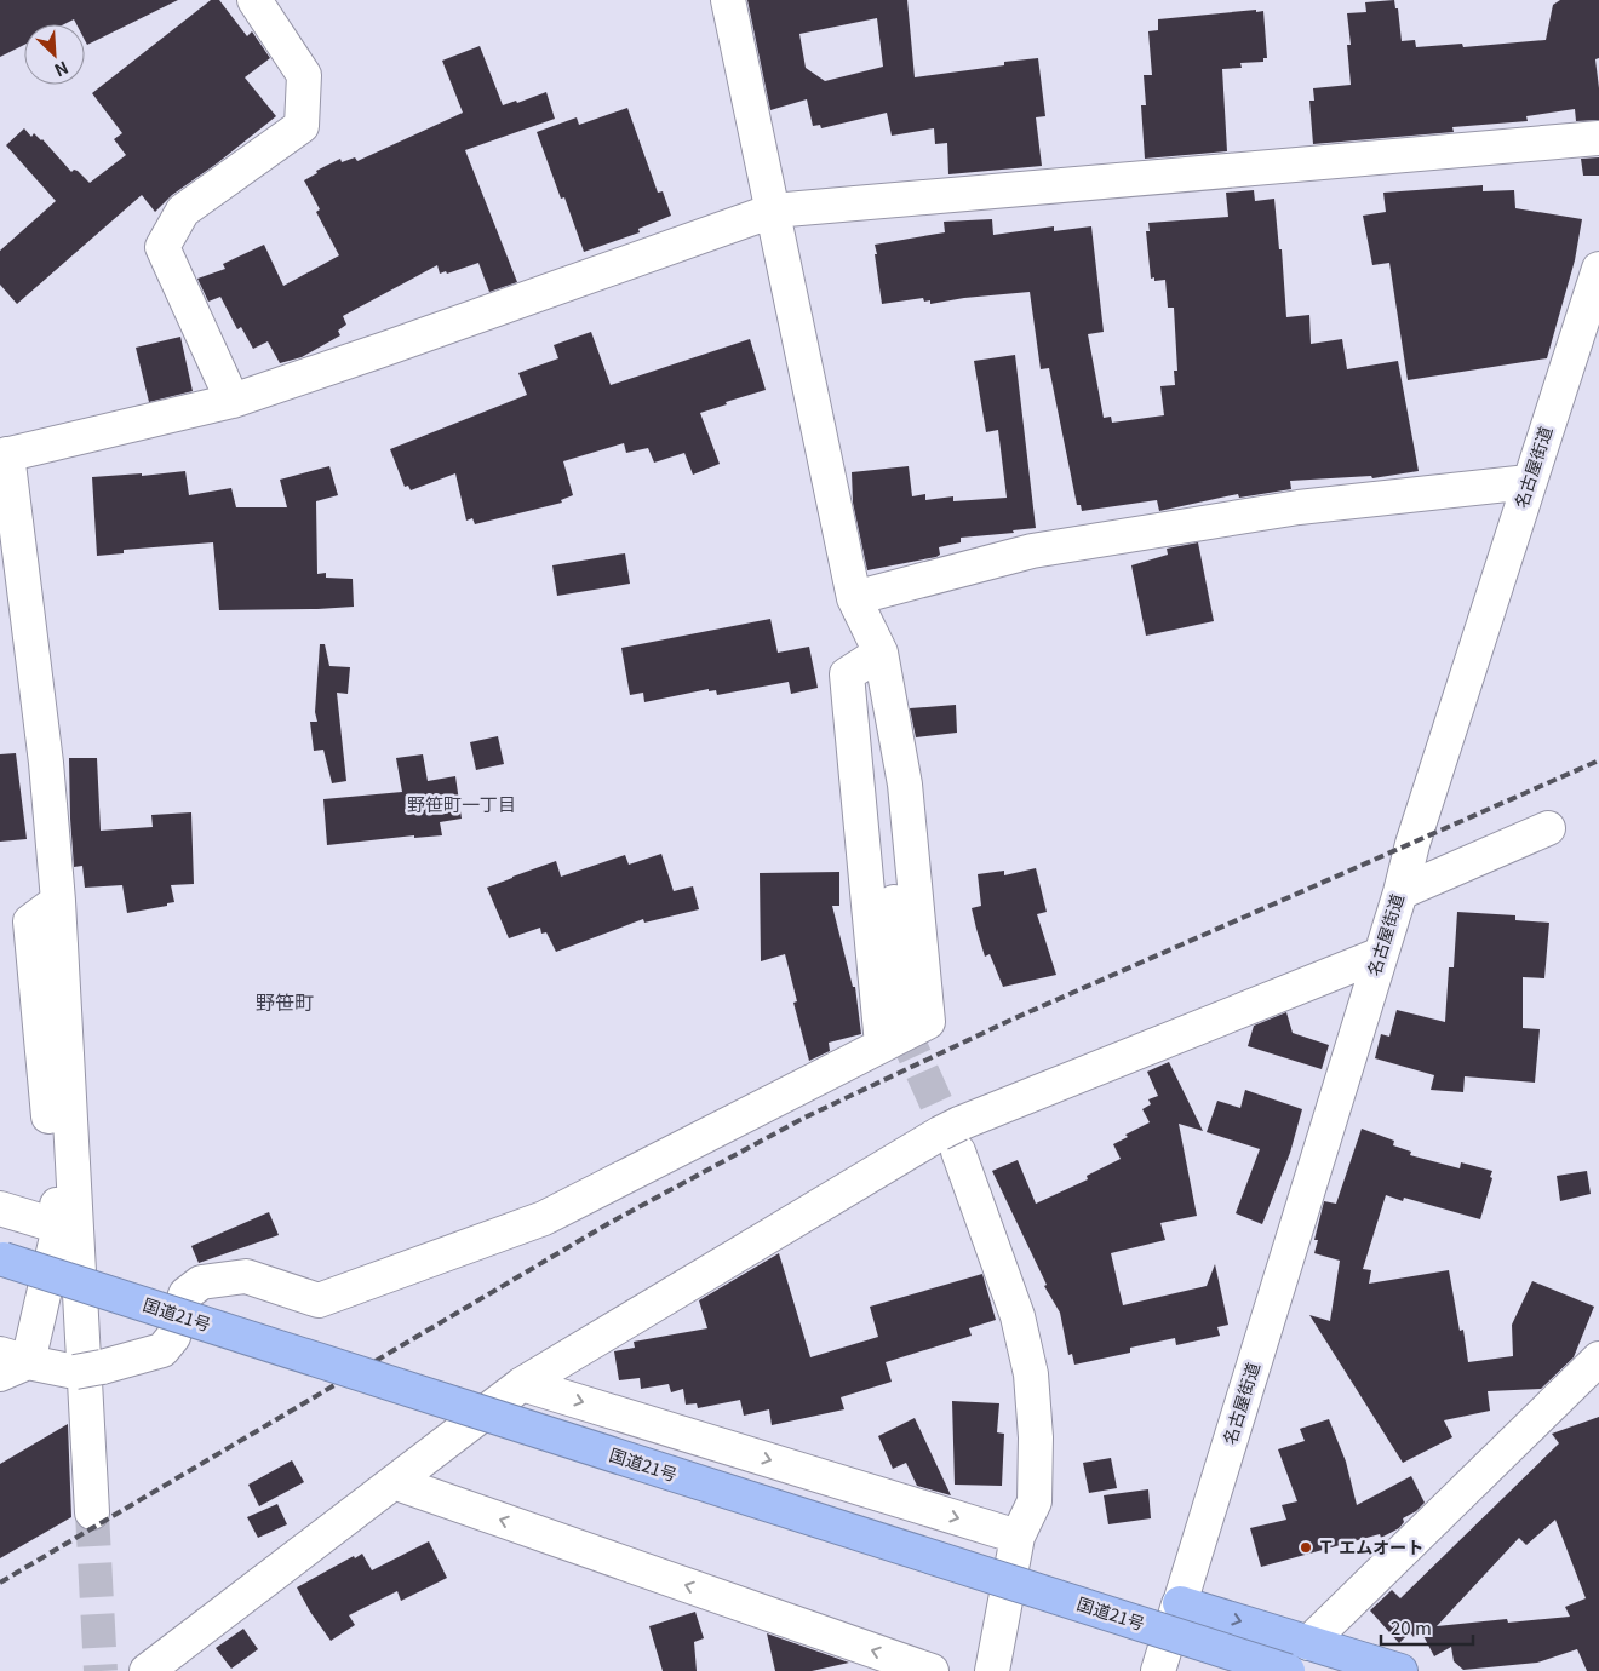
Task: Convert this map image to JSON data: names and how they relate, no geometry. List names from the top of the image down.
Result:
{
  "streets": {
    "highway": ["国道21号"],
    "street": ["名古屋街道"]
  },
  "districts": ["野笹町一丁目", "野笹町"],
  "places": ["Ｔ エムオート"],
  "scale_bar": "20 m",
  "north": "bottom right"
}
